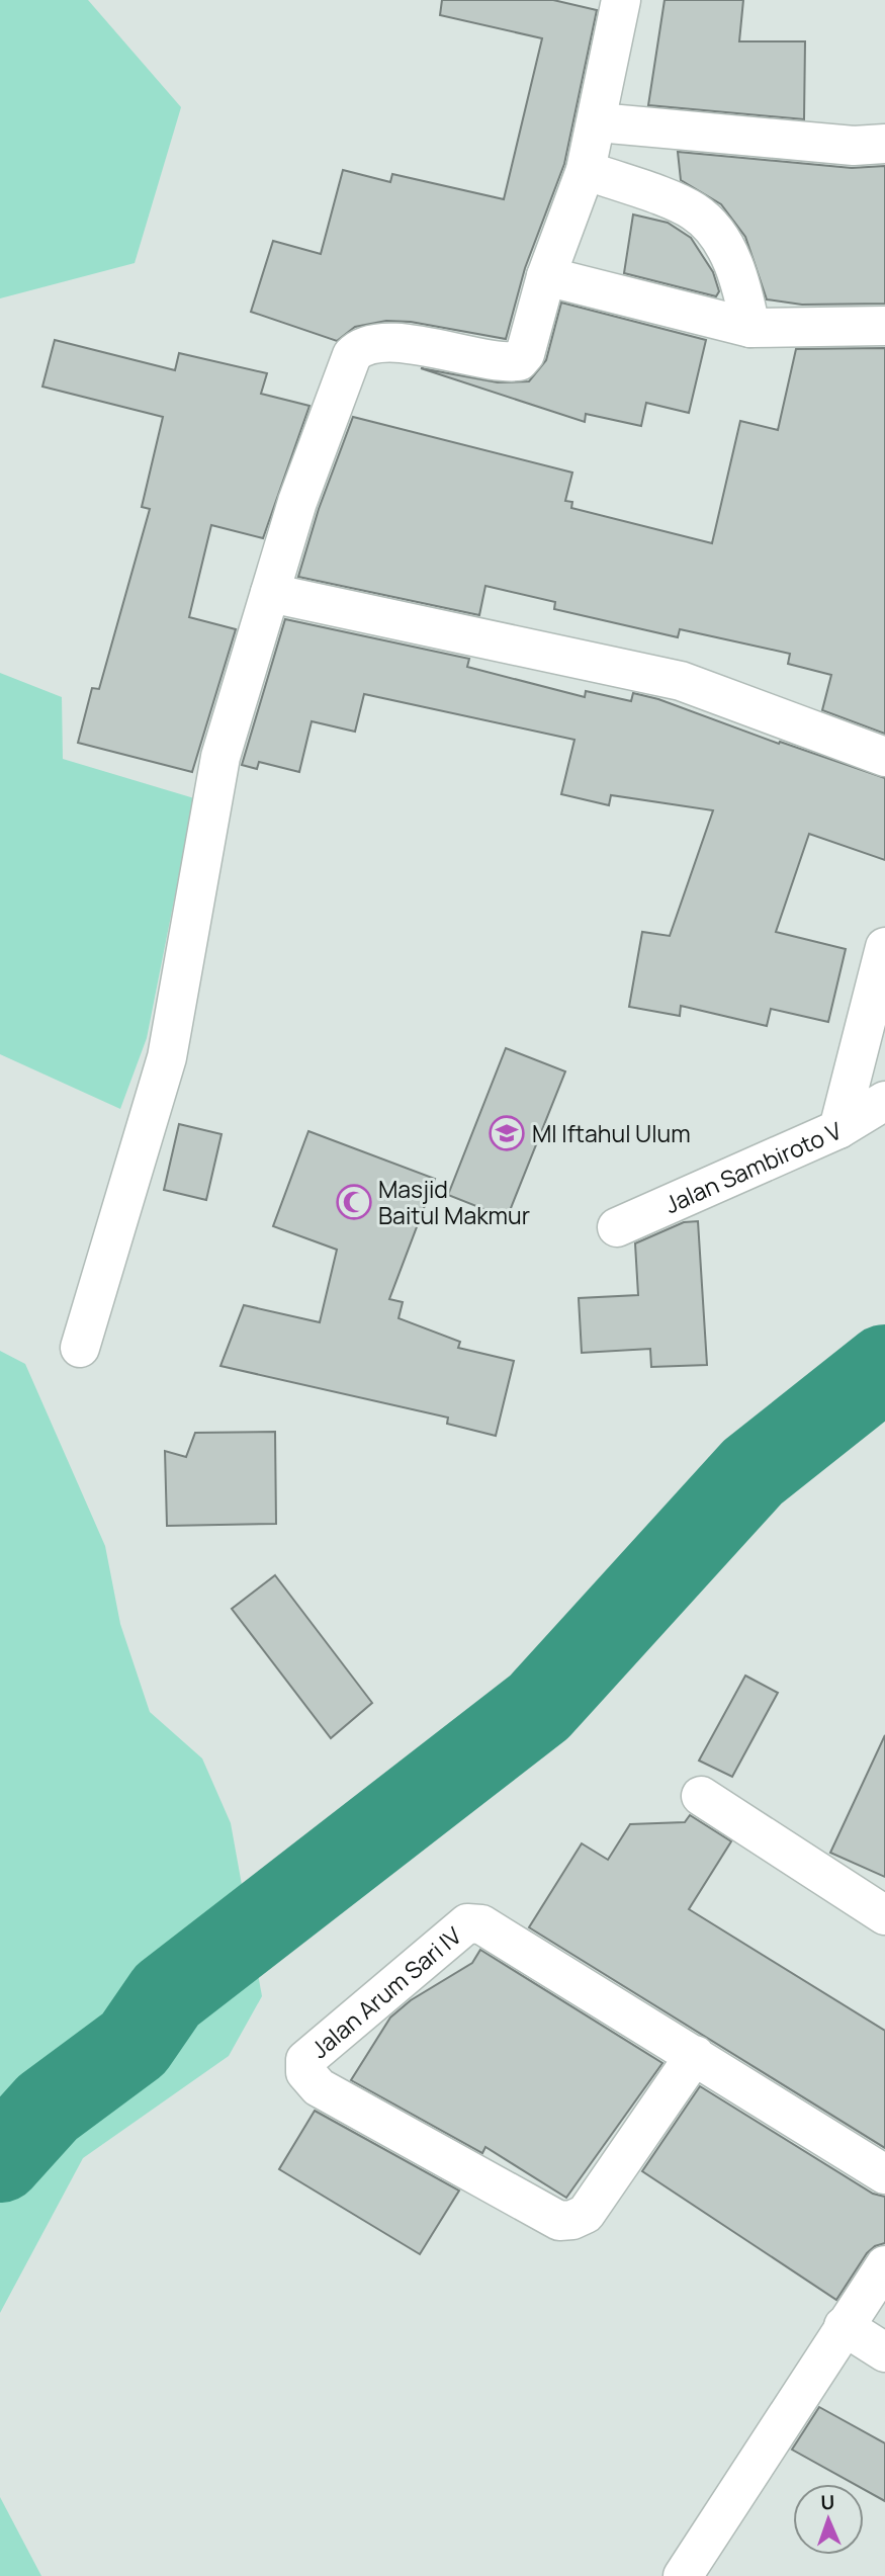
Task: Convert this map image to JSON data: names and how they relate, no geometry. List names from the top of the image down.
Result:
{
  "streets": {
    "street": ["Jalan Sambiroto V", "Jalan Arum Sari IV"]
  },
  "places": {
    "school or university": ["MI Iftahul Ulum"],
    "mosque": ["Masjid Baitul Makmur"]
  },
  "north": "top"
}
